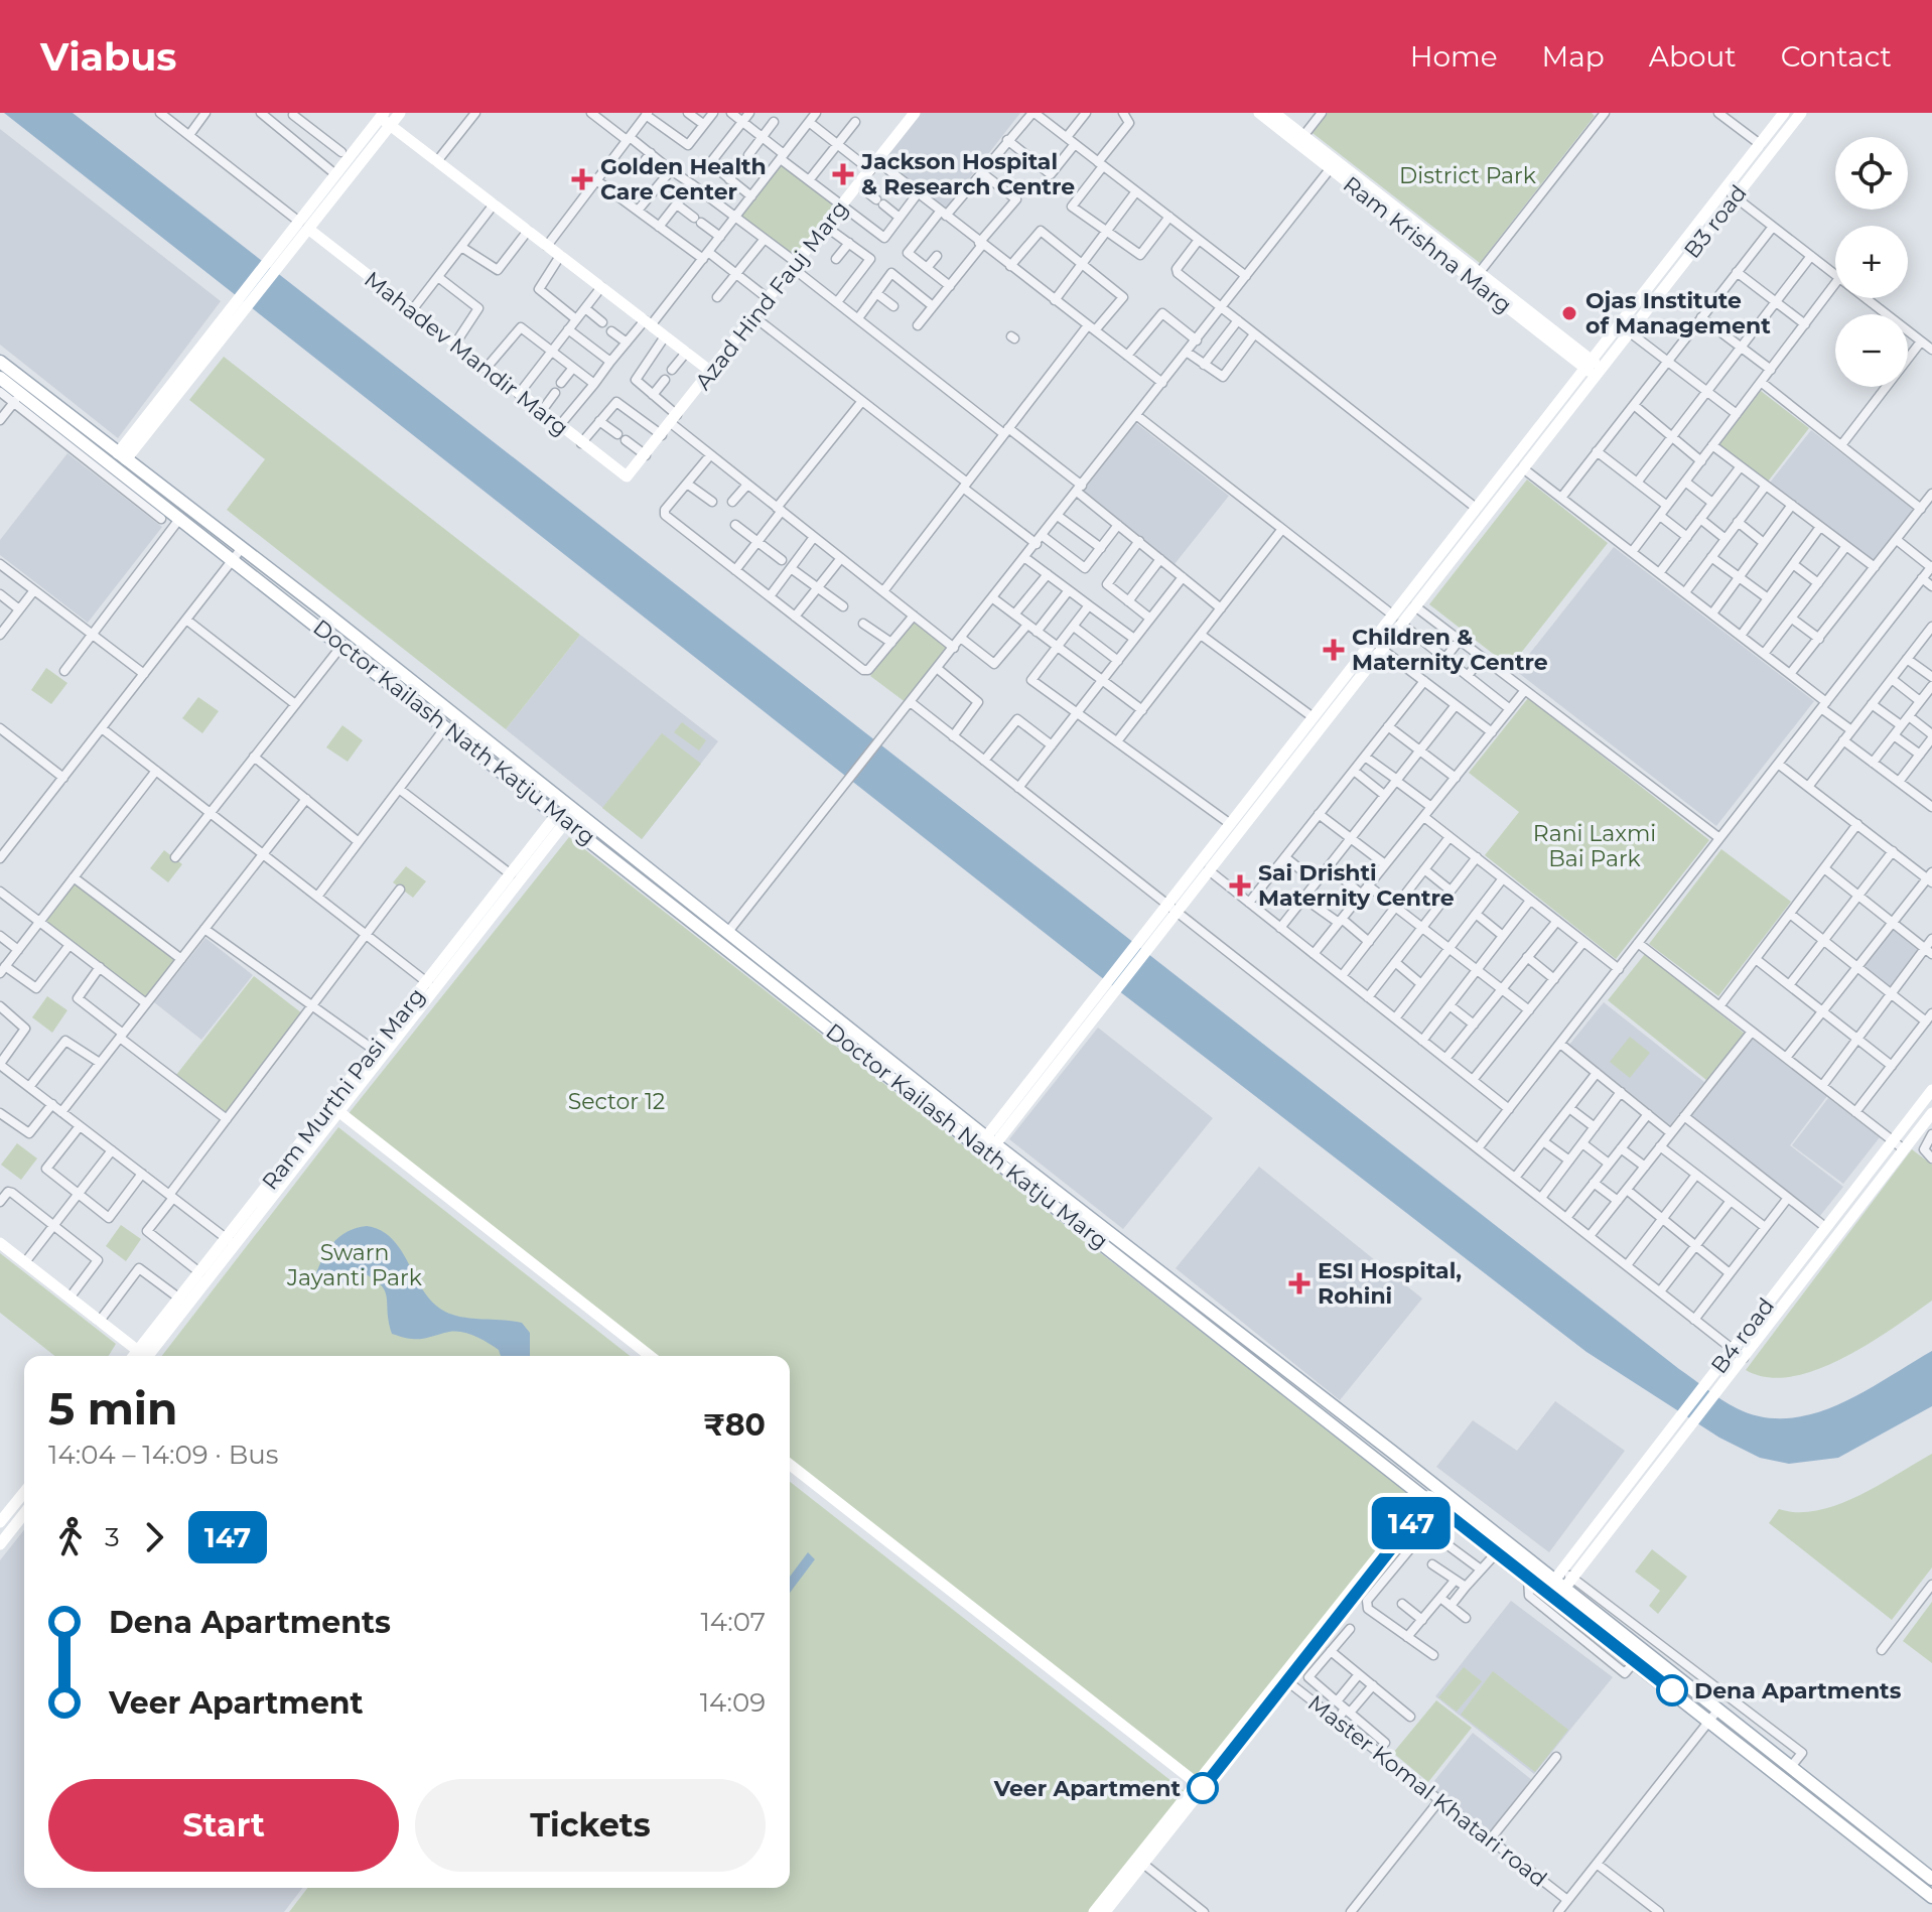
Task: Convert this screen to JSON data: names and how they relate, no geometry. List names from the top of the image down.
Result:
{
  "streets": {
    "main road": ["Doctor Kailash Nath Katju Marg"],
    "street": [
      "B3 road",
      "Ram Krishna Marg",
      "Azad Hind Fauj Marg",
      "Mahadev Mandir Marg",
      "Ram Murthi Pasi Marg",
      "B4 road",
      "Master Komal Khatari road"
    ]
  },
  "crossings": [
    ["B3 road", "Ram Krishna Marg"],
    ["Azad Hind Fauj Marg", "Mahadev Mandir Marg"],
    ["Doctor Kailash Nath Katju Marg", "Ram Murthi Pasi Marg"],
    ["Doctor Kailash Nath Katju Marg", "B4 road"]
  ],
  "parks": [
    "District Park",
    "Rani Laxmi Bai Park",
    "Sector 12",
    "Swarn Jayanti Park"
  ],
  "places": {
    "health": [
      "Jackson Hospital & Research Centre",
      "Golden Health Care Center",
      "Children & Maternity Centre",
      "Sai Drishti Maternity Centre",
      "ESI Hospital, Rohini"
    ],
    "other": ["Ojas Institute of Management", "Dena Apartments", "Veer Apartment"]
  },
  "lines": ["bus line 147"],
  "page": {
    "header": "Viabus",
    "nav": [
      "Home",
      "Map",
      "About",
      "Contact"
    ],
    "on_map": "147",
    "map_buttons": ["+", "−"],
    "heading": ["5 min", "14:04 – 14:09 · Bus", "₹80"],
    "legs": ["3", "147"],
    "list": [
      {
        "name": "Dena Apartments",
        "value": "14:07"
      },
      {
        "name": "Veer Apartment",
        "value": "14:09"
      }
    ],
    "buttons": ["Start", "Tickets"]
  }
}
